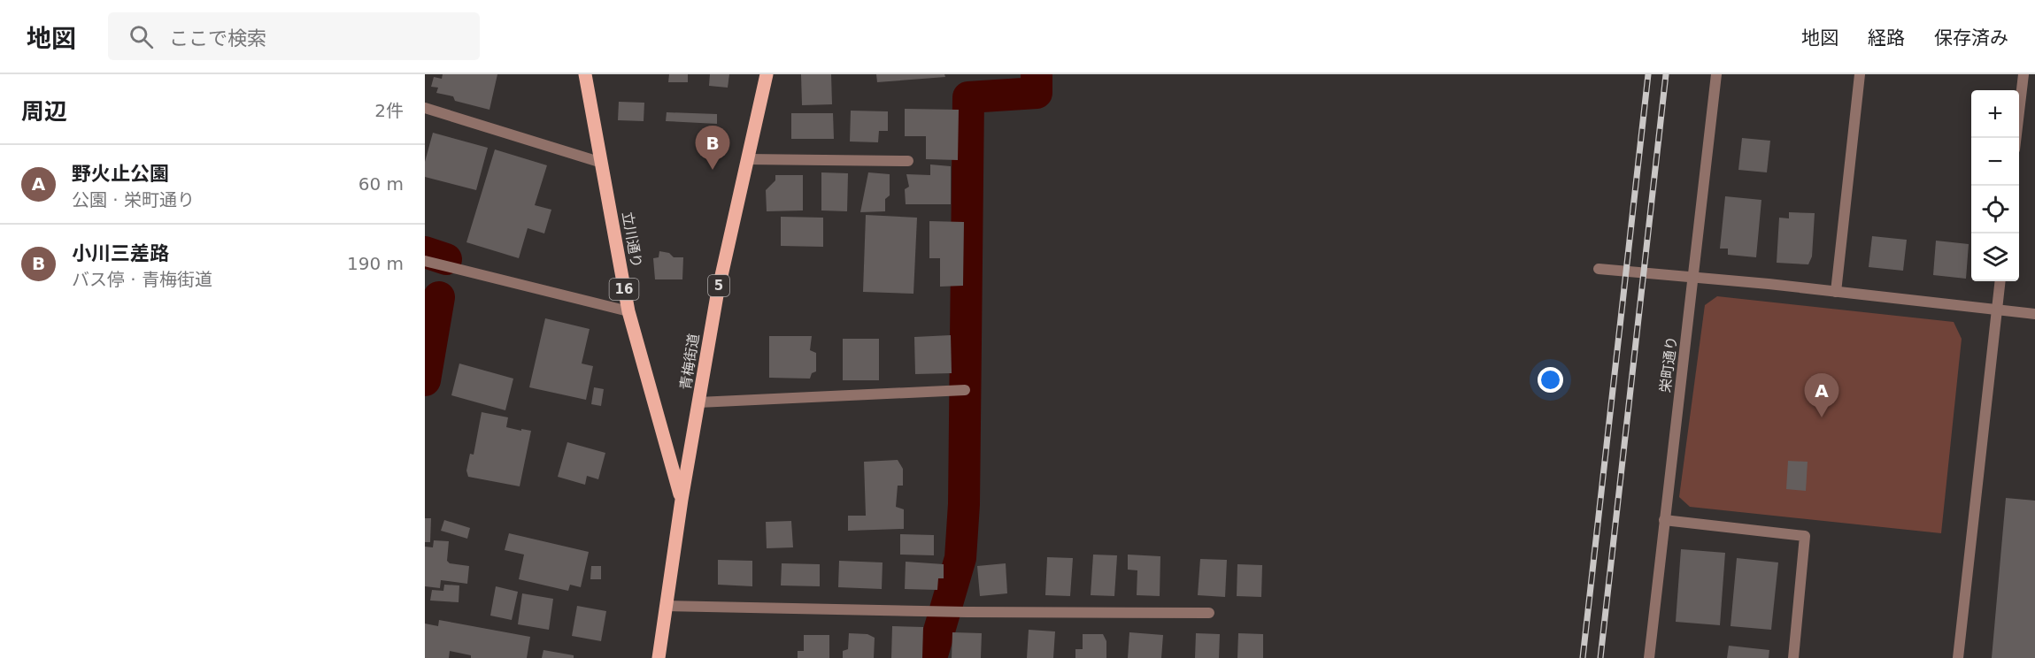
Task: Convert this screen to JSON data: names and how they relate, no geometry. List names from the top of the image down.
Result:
{
  "streets": {
    "main road": [
      "立川通り",
      "5",
      "16",
      "青梅街道"
    ],
    "street": ["栄町通り"]
  },
  "crossings": [
    ["立川通り", "青梅街道"]
  ],
  "page": {
    "header": "地図",
    "search": "ここで検索",
    "nav": ["地図", "経路", "保存済み"],
    "heading": ["周辺", "2件"],
    "map_buttons": ["+", "−"],
    "pins": ["B", "A"],
    "list": [
      {
        "mark": "A",
        "name": "野火止公園",
        "note": "公園 · 栄町通り",
        "value": "60 m"
      },
      {
        "mark": "B",
        "name": "小川三差路",
        "note": "バス停 · 青梅街道",
        "value": "190 m"
      }
    ]
  }
}
